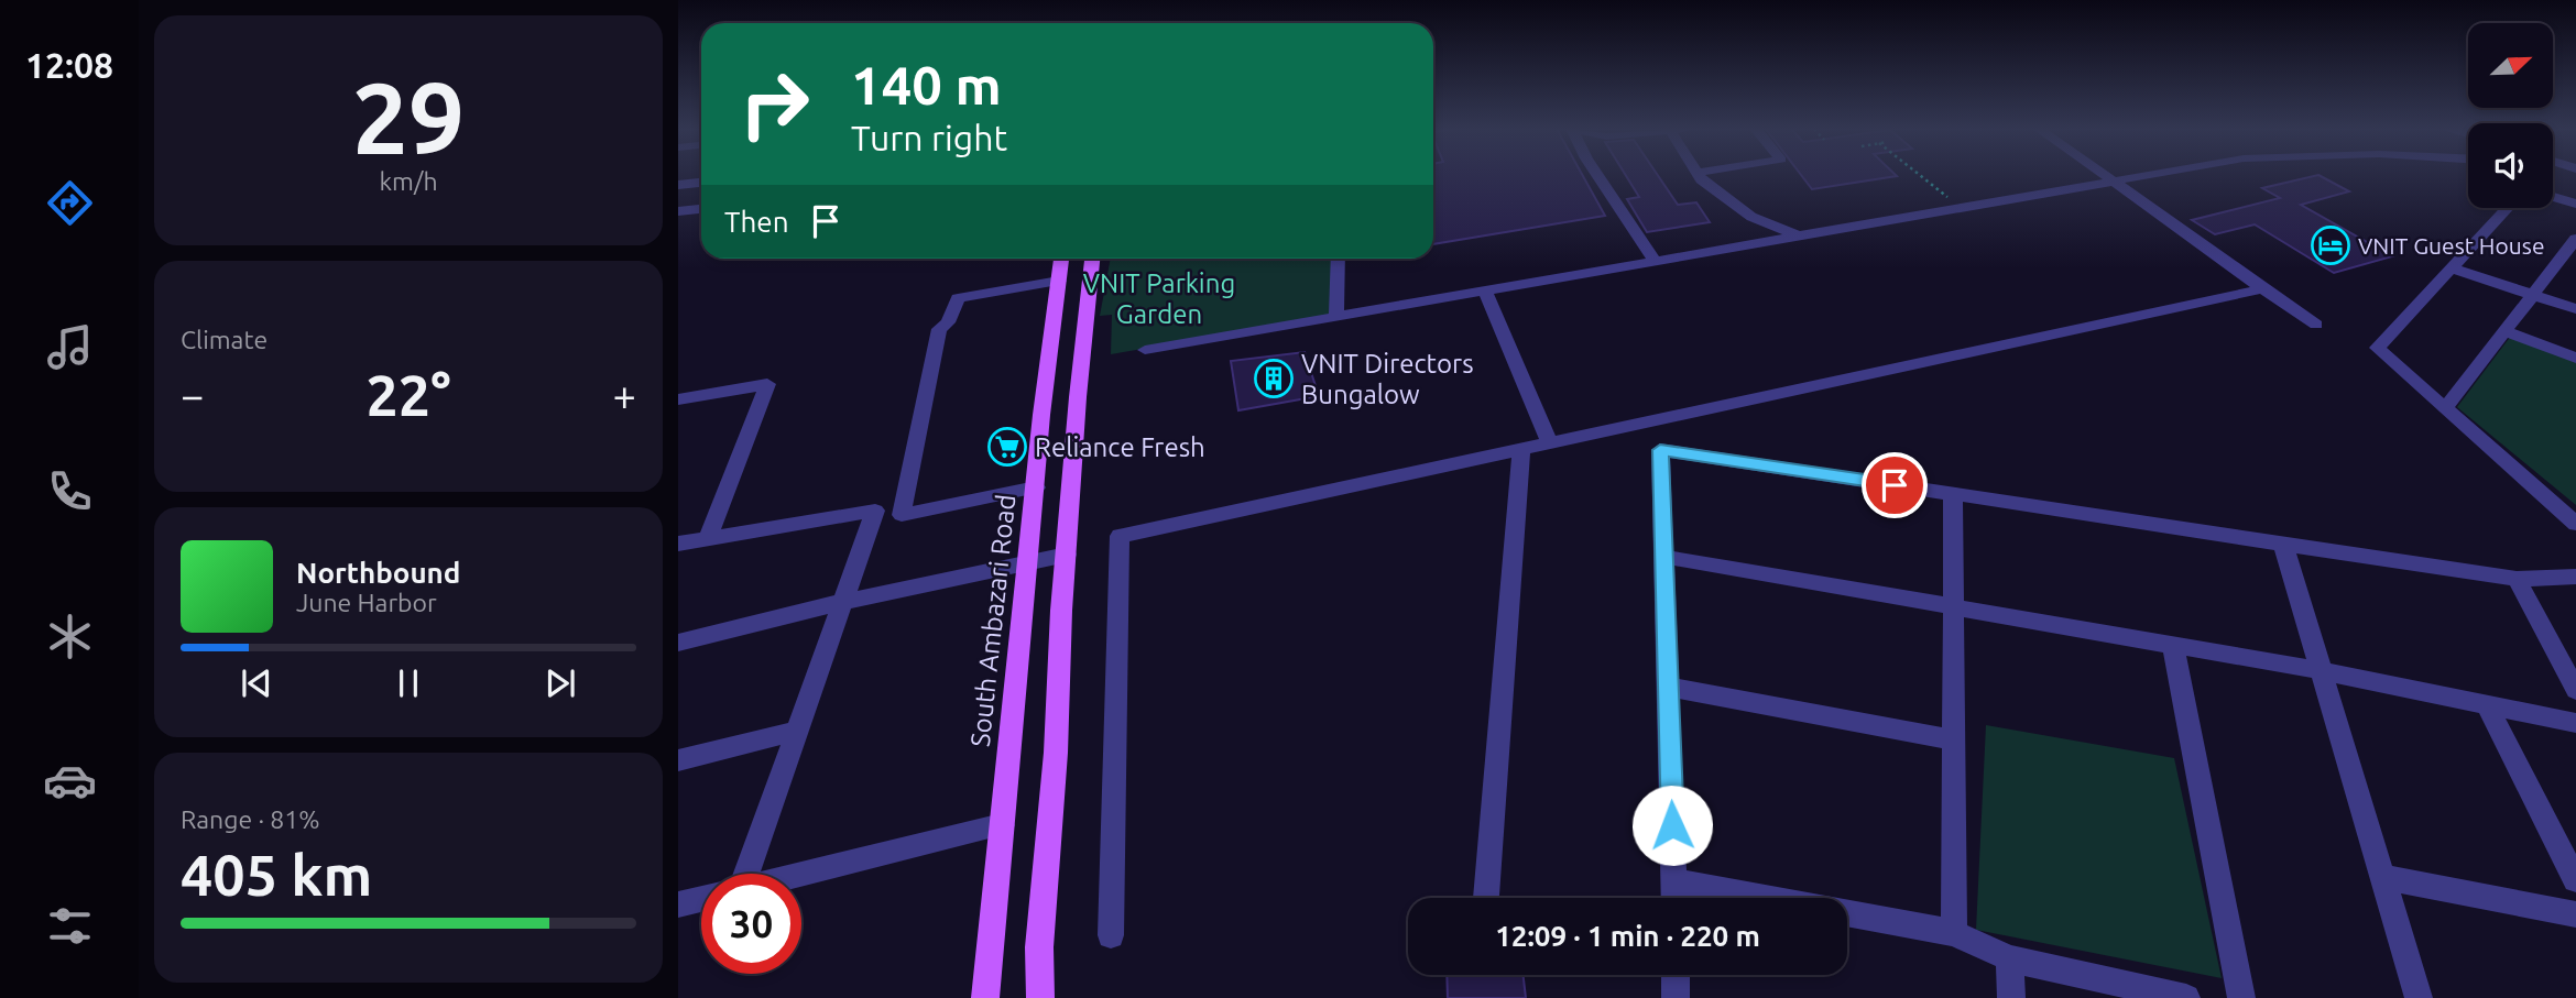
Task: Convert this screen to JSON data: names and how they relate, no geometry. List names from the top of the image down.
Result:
{
  "streets": {
    "main road": ["South Ambazari Road"]
  },
  "parks": ["VNIT Parking Garden"],
  "places": {
    "hotel": ["VNIT Guest House"],
    "building": ["VNIT Directors Bungalow"],
    "supermarket": ["Reliance Fresh"]
  },
  "north": "top right",
  "page": {
    "tabs": "12:08",
    "tile": [
      ["29", "km/h"],
      "Climate",
      ["Range · 81%", "405 km"]
    ],
    "turn": ["140 m", "Turn right"],
    "then": "Then",
    "heat": ["−", "22°", "+"],
    "song": ["Northbound", "June Harbor"],
    "limit": "30",
    "trip": "12:09 · 1 min · 220 m"
  }
}
